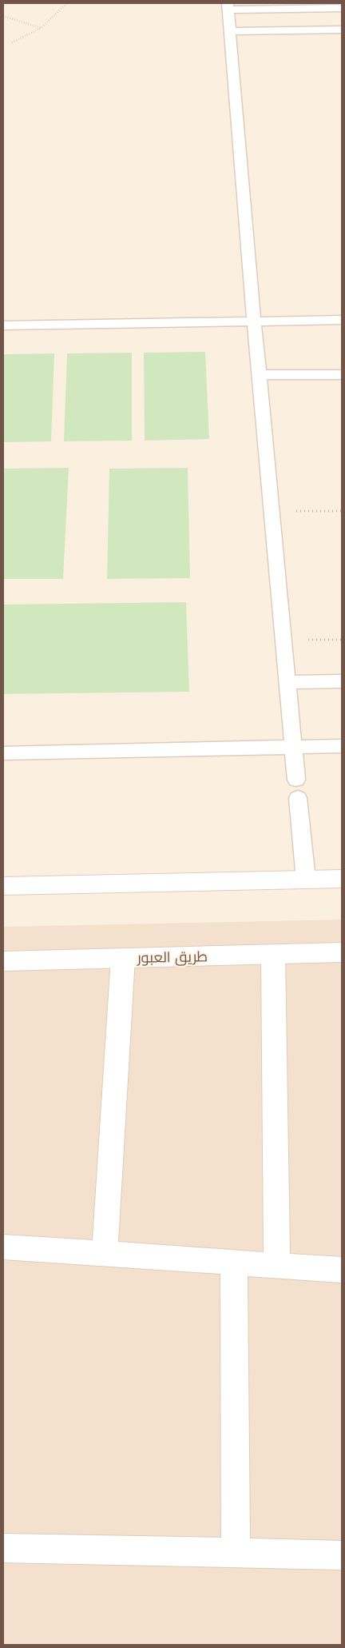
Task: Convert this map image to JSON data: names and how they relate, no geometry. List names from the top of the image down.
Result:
{
  "streets": {
    "street": ["طريق العبور"]
  }
}
